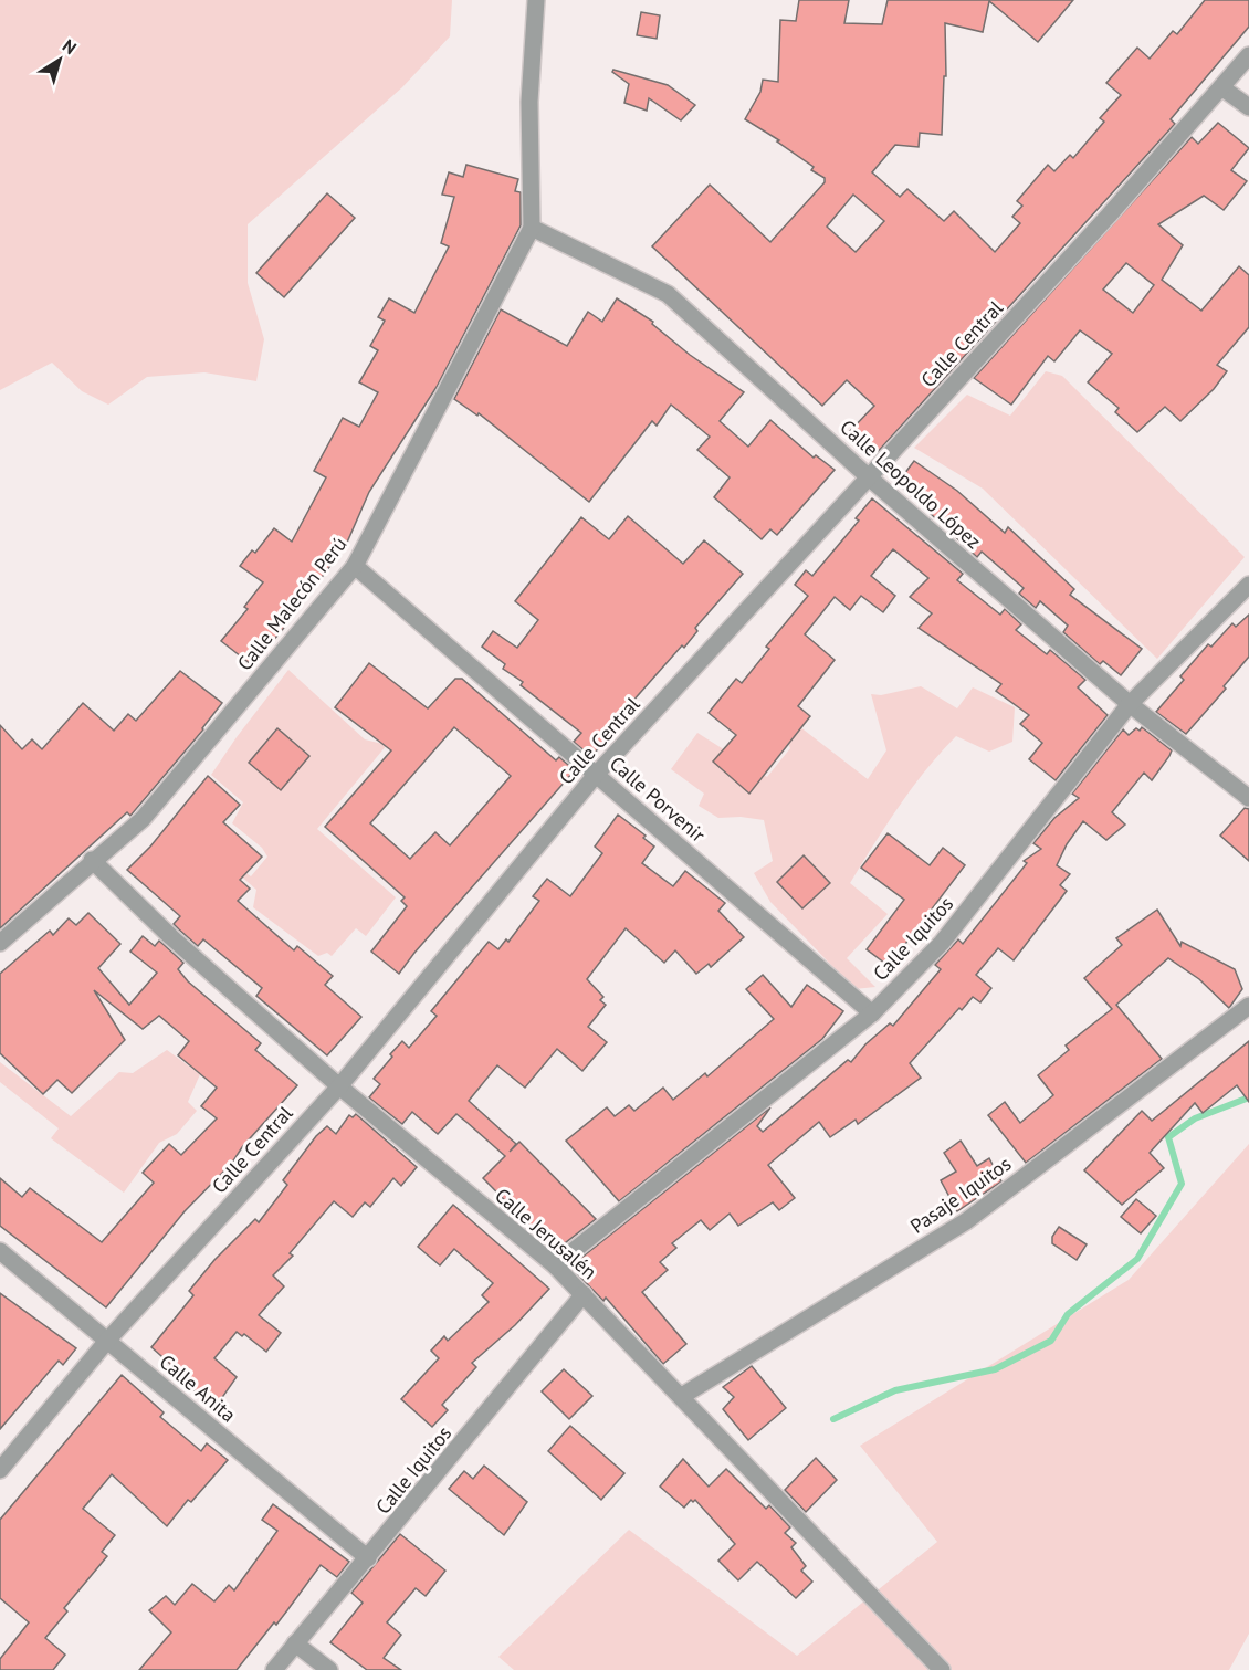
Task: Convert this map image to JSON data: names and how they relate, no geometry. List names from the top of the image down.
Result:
{
  "streets": {
    "street": [
      "Calle Central",
      "Calle Leopoldo López",
      "Calle Malecón Perú",
      "Calle Porvenir",
      "Calle Iquitos",
      "Pasaje Iquitos",
      "Calle Jerusalén",
      "Calle Anita"
    ]
  },
  "crossings": [
    ["Calle Central", "Calle Leopoldo López"],
    ["Calle Central", "Calle Porvenir"],
    ["Calle Central", "Calle Jerusalén"],
    ["Calle Central", "Calle Anita"],
    ["Calle Leopoldo López", "Calle Malecón Perú"],
    ["Calle Leopoldo López", "Calle Iquitos"],
    ["Calle Malecón Perú", "Calle Porvenir"],
    ["Calle Malecón Perú", "Calle Jerusalén"],
    ["Calle Porvenir", "Calle Iquitos"],
    ["Calle Iquitos", "Calle Jerusalén"],
    ["Calle Iquitos", "Calle Anita"],
    ["Pasaje Iquitos", "Calle Jerusalén"]
  ],
  "north": "top right"
}
